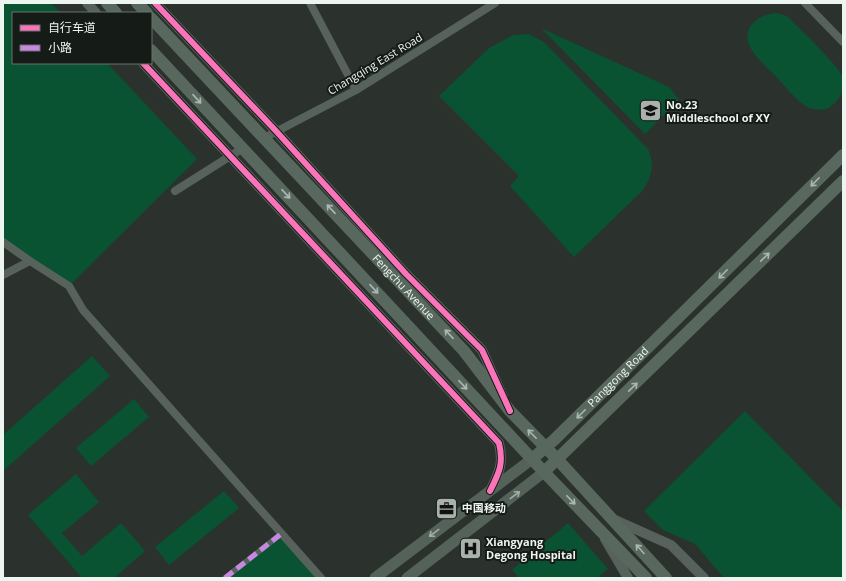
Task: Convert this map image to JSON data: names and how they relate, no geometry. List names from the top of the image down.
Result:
{
  "streets": {
    "main road": ["Fengchu Avenue", "Panggong Road"],
    "street": ["Changqing East Road"]
  },
  "crossings": [
    ["Changqing East Road", "Fengchu Avenue"],
    ["Fengchu Avenue", "Panggong Road"]
  ],
  "places": {
    "school or university": ["No.23 Middleschool of XY"],
    "office": ["中国移动"],
    "hospital": ["Xiangyang Degong Hospital"]
  },
  "legend": ["自行车道", "小路"]
}
